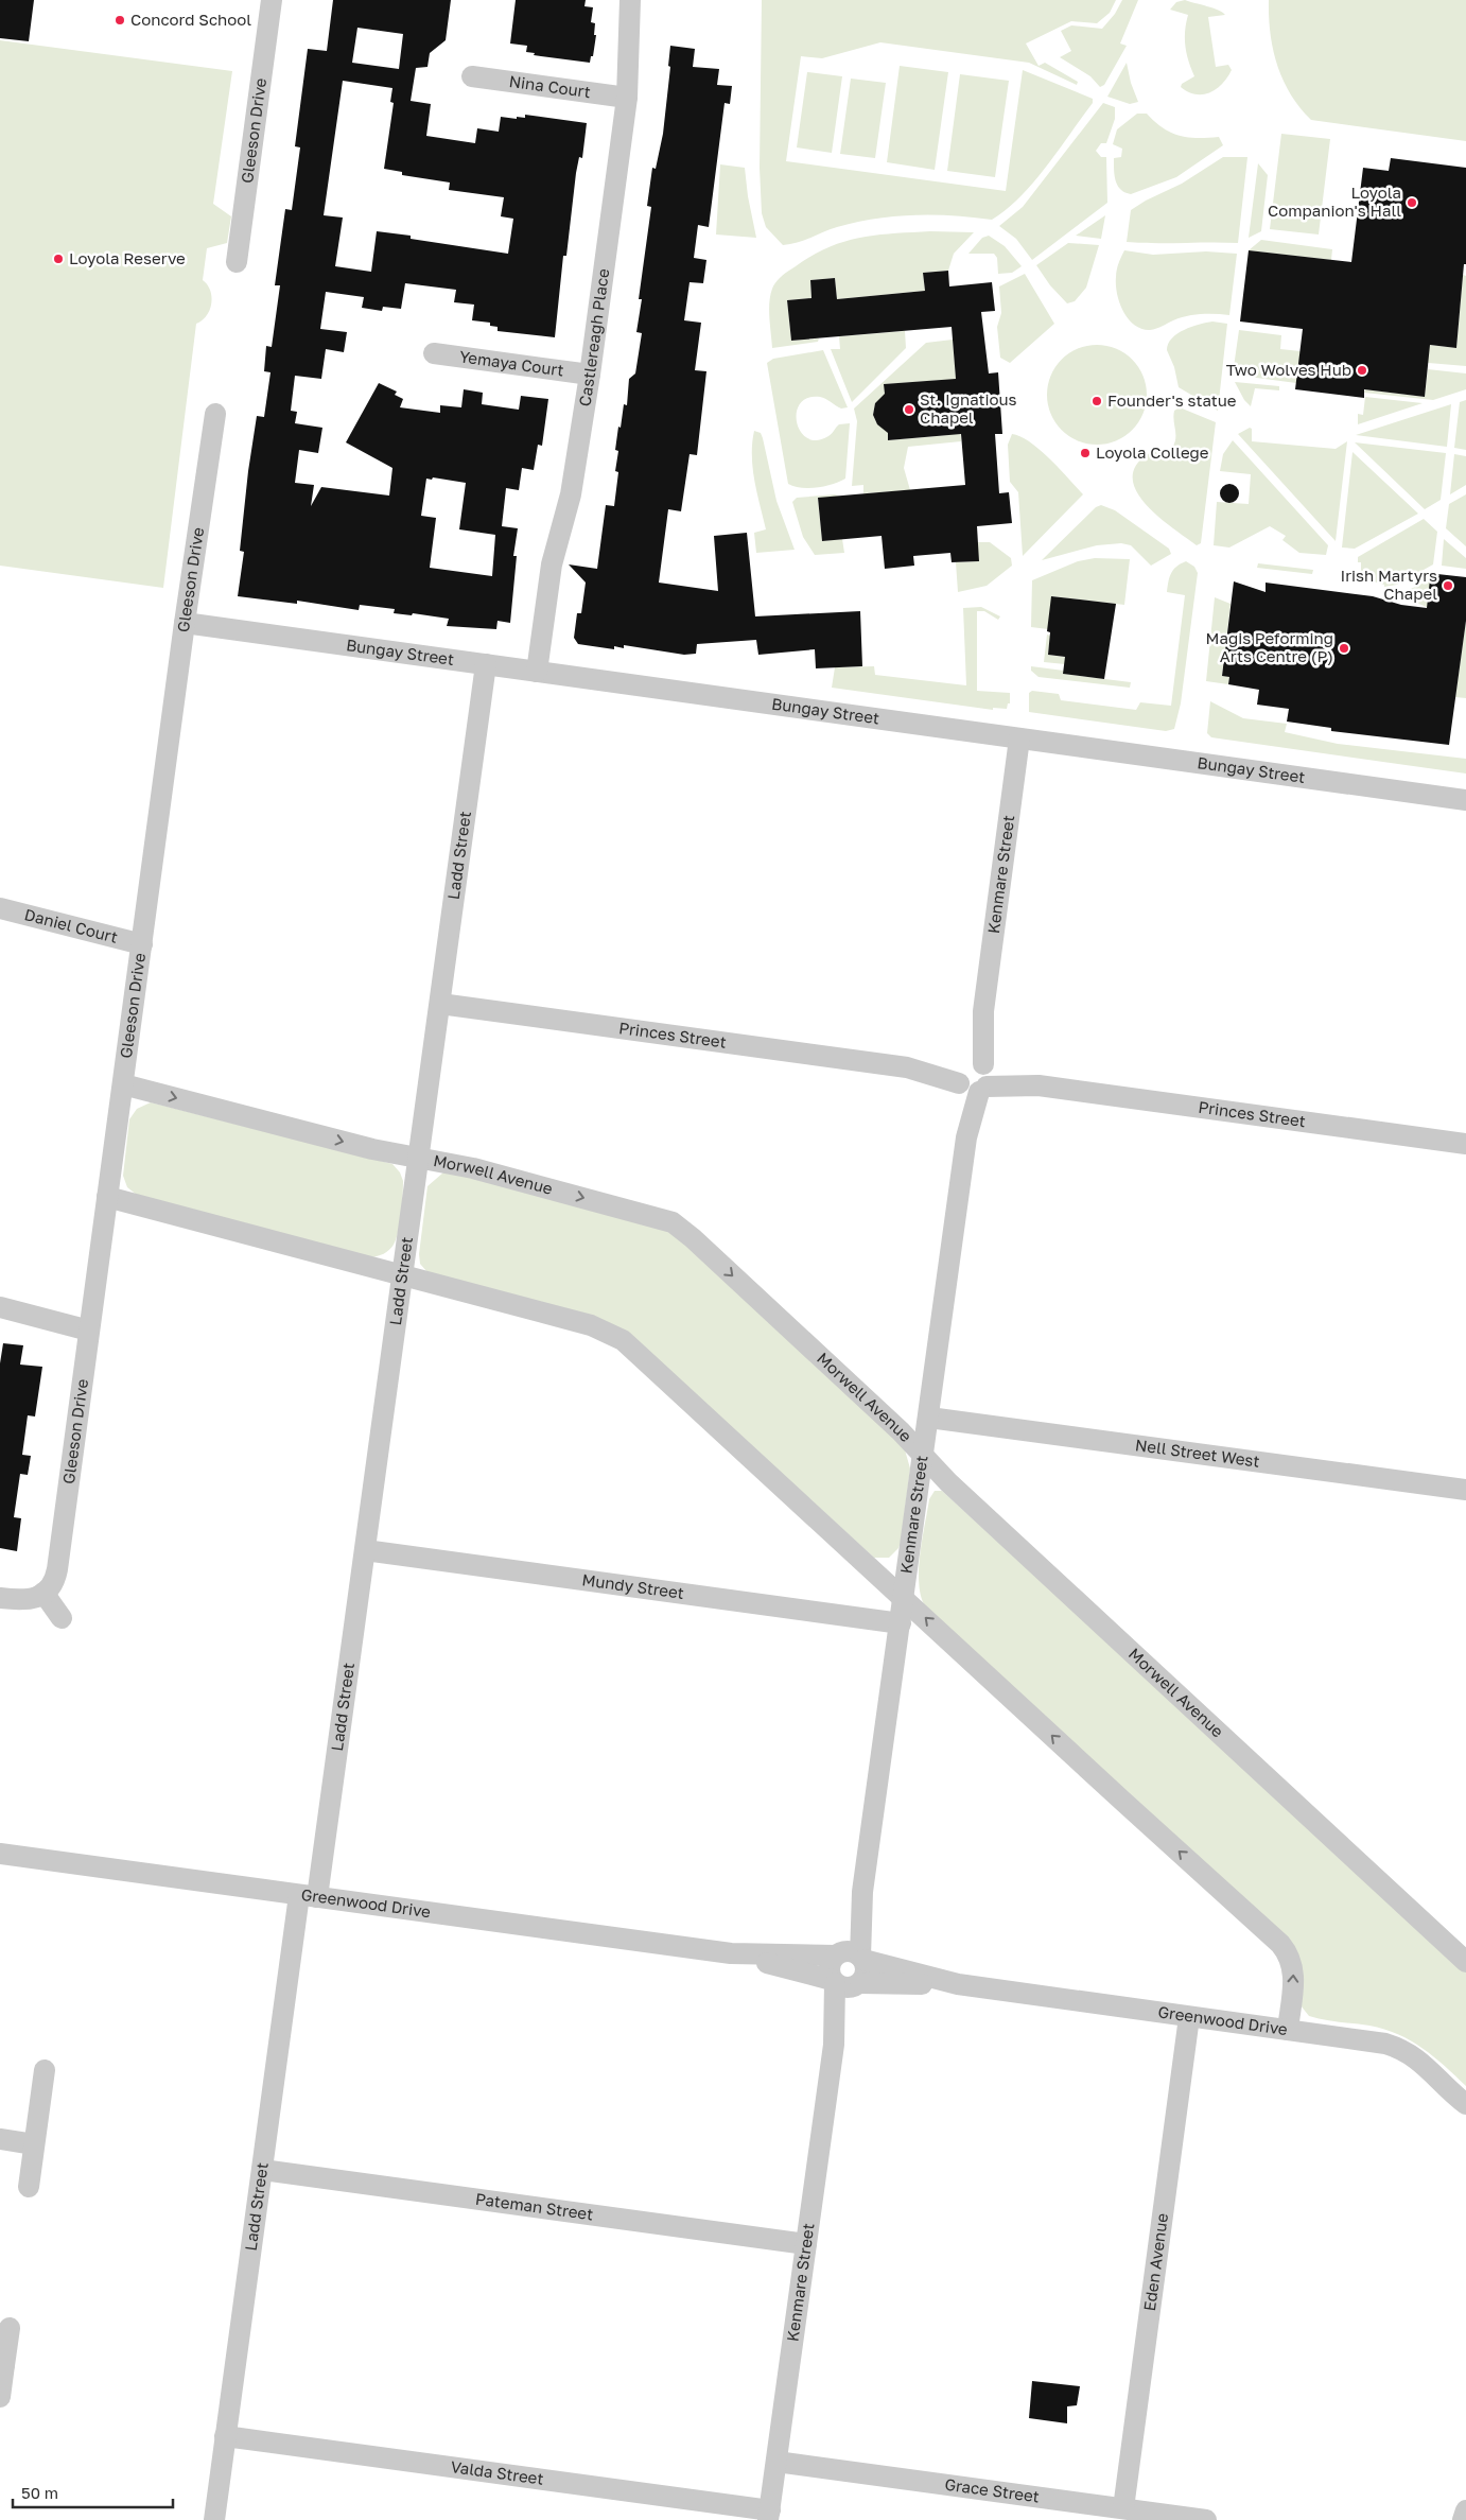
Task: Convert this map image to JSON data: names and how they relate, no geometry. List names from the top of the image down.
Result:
{
  "streets": {
    "street": [
      "Nina Court",
      "Gleeson Drive",
      "Castlereagh Place",
      "Yemaya Court",
      "Bungay Street",
      "Ladd Street",
      "Kenmare Street",
      "Daniel Court",
      "Princes Street",
      "Morwell Avenue",
      "Nell Street West",
      "Mundy Street",
      "Greenwood Drive",
      "Pateman Street",
      "Eden Avenue",
      "Valda Street",
      "Grace Street"
    ]
  },
  "crossings": [
    ["Nina Court", "Castlereagh Place"],
    ["Gleeson Drive", "Bungay Street"],
    ["Gleeson Drive", "Daniel Court"],
    ["Gleeson Drive", "Morwell Avenue"],
    ["Castlereagh Place", "Yemaya Court"],
    ["Castlereagh Place", "Bungay Street"],
    ["Bungay Street", "Ladd Street"],
    ["Bungay Street", "Kenmare Street"],
    ["Ladd Street", "Princes Street"],
    ["Ladd Street", "Morwell Avenue"],
    ["Ladd Street", "Mundy Street"],
    ["Ladd Street", "Greenwood Drive"],
    ["Ladd Street", "Pateman Street"],
    ["Ladd Street", "Valda Street"],
    ["Kenmare Street", "Princes Street"],
    ["Kenmare Street", "Morwell Avenue"],
    ["Kenmare Street", "Nell Street West"],
    ["Kenmare Street", "Mundy Street"],
    ["Kenmare Street", "Greenwood Drive"],
    ["Kenmare Street", "Pateman Street"],
    ["Kenmare Street", "Valda Street"],
    ["Kenmare Street", "Grace Street"],
    ["Greenwood Drive", "Eden Avenue"],
    ["Eden Avenue", "Grace Street"]
  ],
  "places": [
    "Concord School",
    "Loyola Companion's Hall",
    "Loyola Reserve",
    "Two Wolves Hub",
    "Founder's statue",
    "St. Ignatious Chapel",
    "Loyola College",
    "Irish Martyrs Chapel",
    "Magis Peforming Arts Centre (P)"
  ],
  "scale_bar": "50 m"
}
